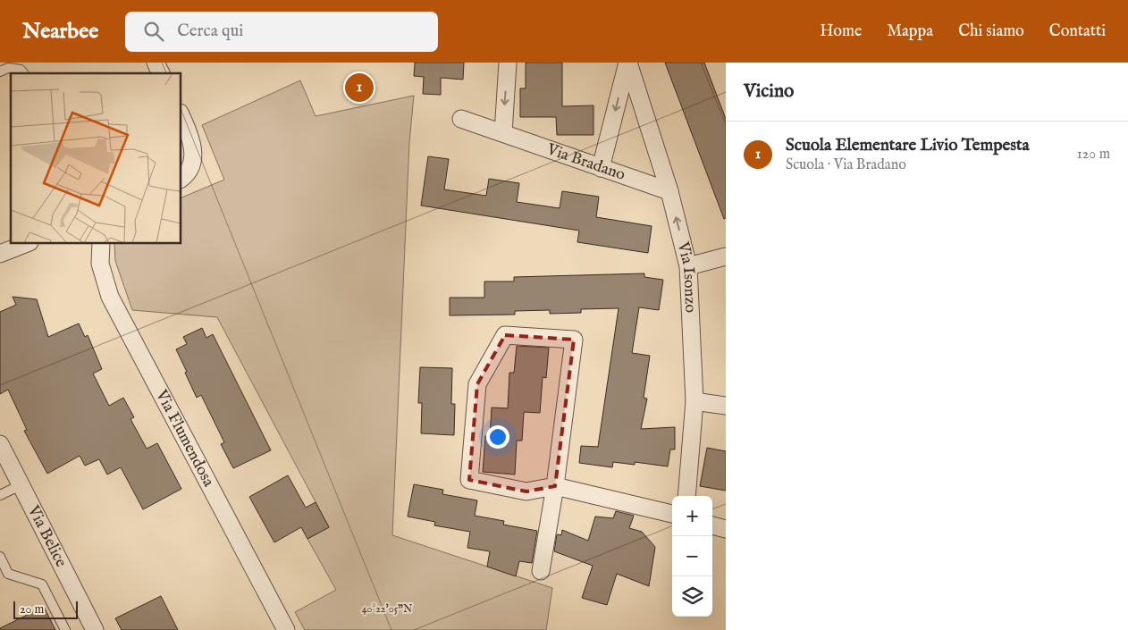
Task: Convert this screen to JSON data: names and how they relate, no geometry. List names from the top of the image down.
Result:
{
  "streets": {
    "street": [
      "Via Bradano",
      "Via Isonzo",
      "Via Flumendosa",
      "Via Belice"
    ]
  },
  "crossings": [
    ["Via Bradano", "Via Isonzo"]
  ],
  "scale_bar": "20 m",
  "page": {
    "header": "Nearbee",
    "search": "Cerca qui",
    "nav": [
      "Home",
      "Mappa",
      "Chi siamo",
      "Contatti"
    ],
    "heading": "Vicino",
    "pins": "1",
    "list": [
      {
        "mark": "1",
        "name": "Scuola Elementare Livio Tempesta",
        "note": "Scuola · Via Bradano",
        "value": "120 m"
      }
    ],
    "map_buttons": ["+", "−"],
    "scale": "20 m"
  },
  "coordinates": ["40°22'05\"N"]
}
